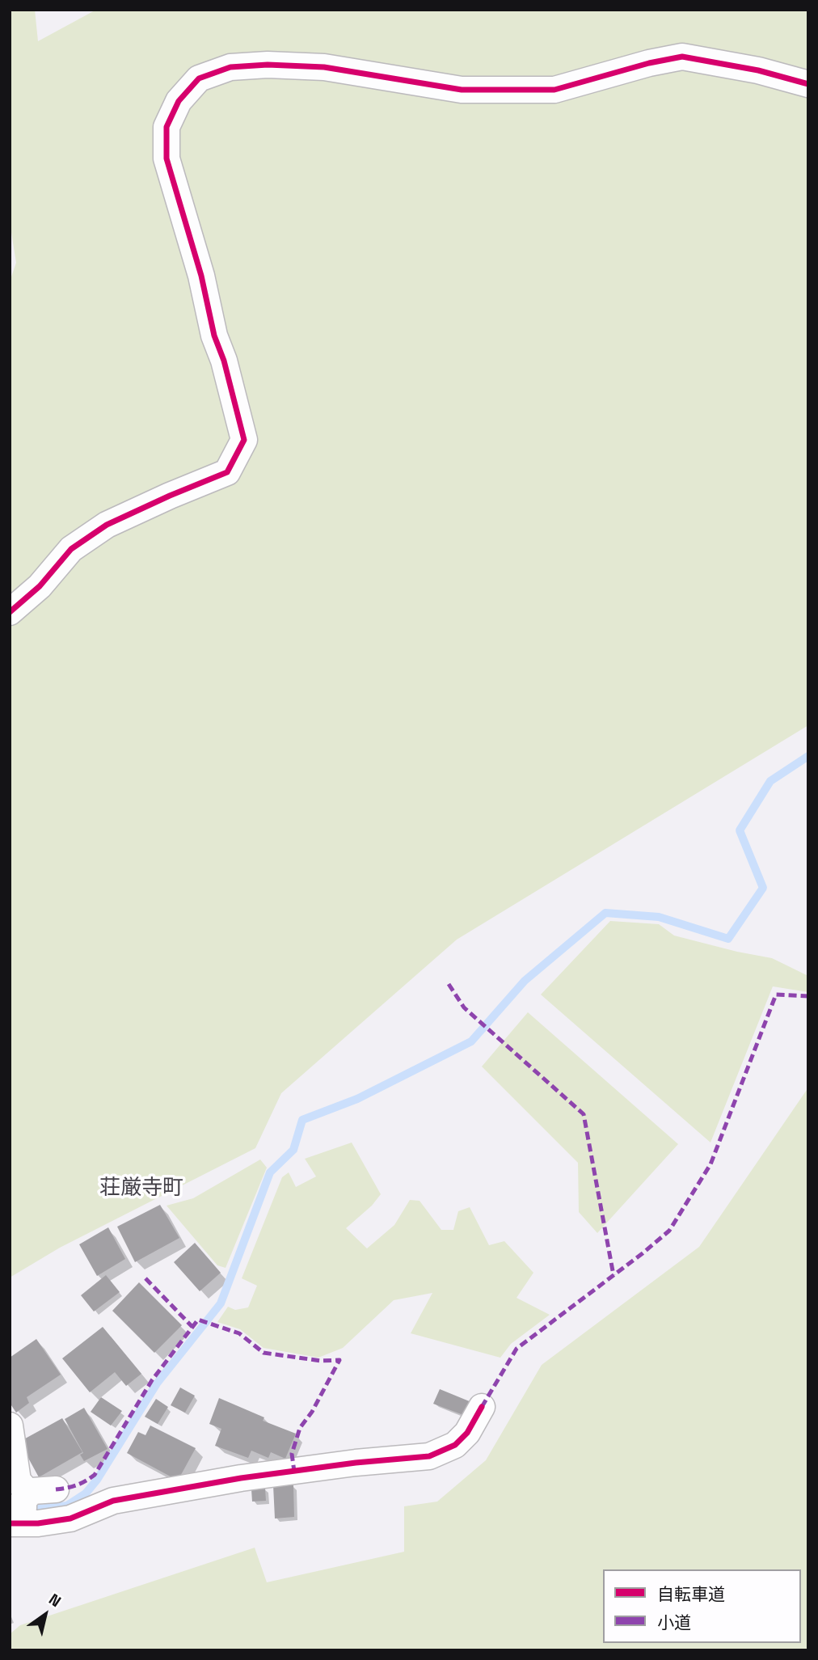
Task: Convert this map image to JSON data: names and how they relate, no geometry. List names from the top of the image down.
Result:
{
  "districts": ["荘厳寺町"],
  "legend": ["自転車道", "小道"],
  "north": "top right"
}
